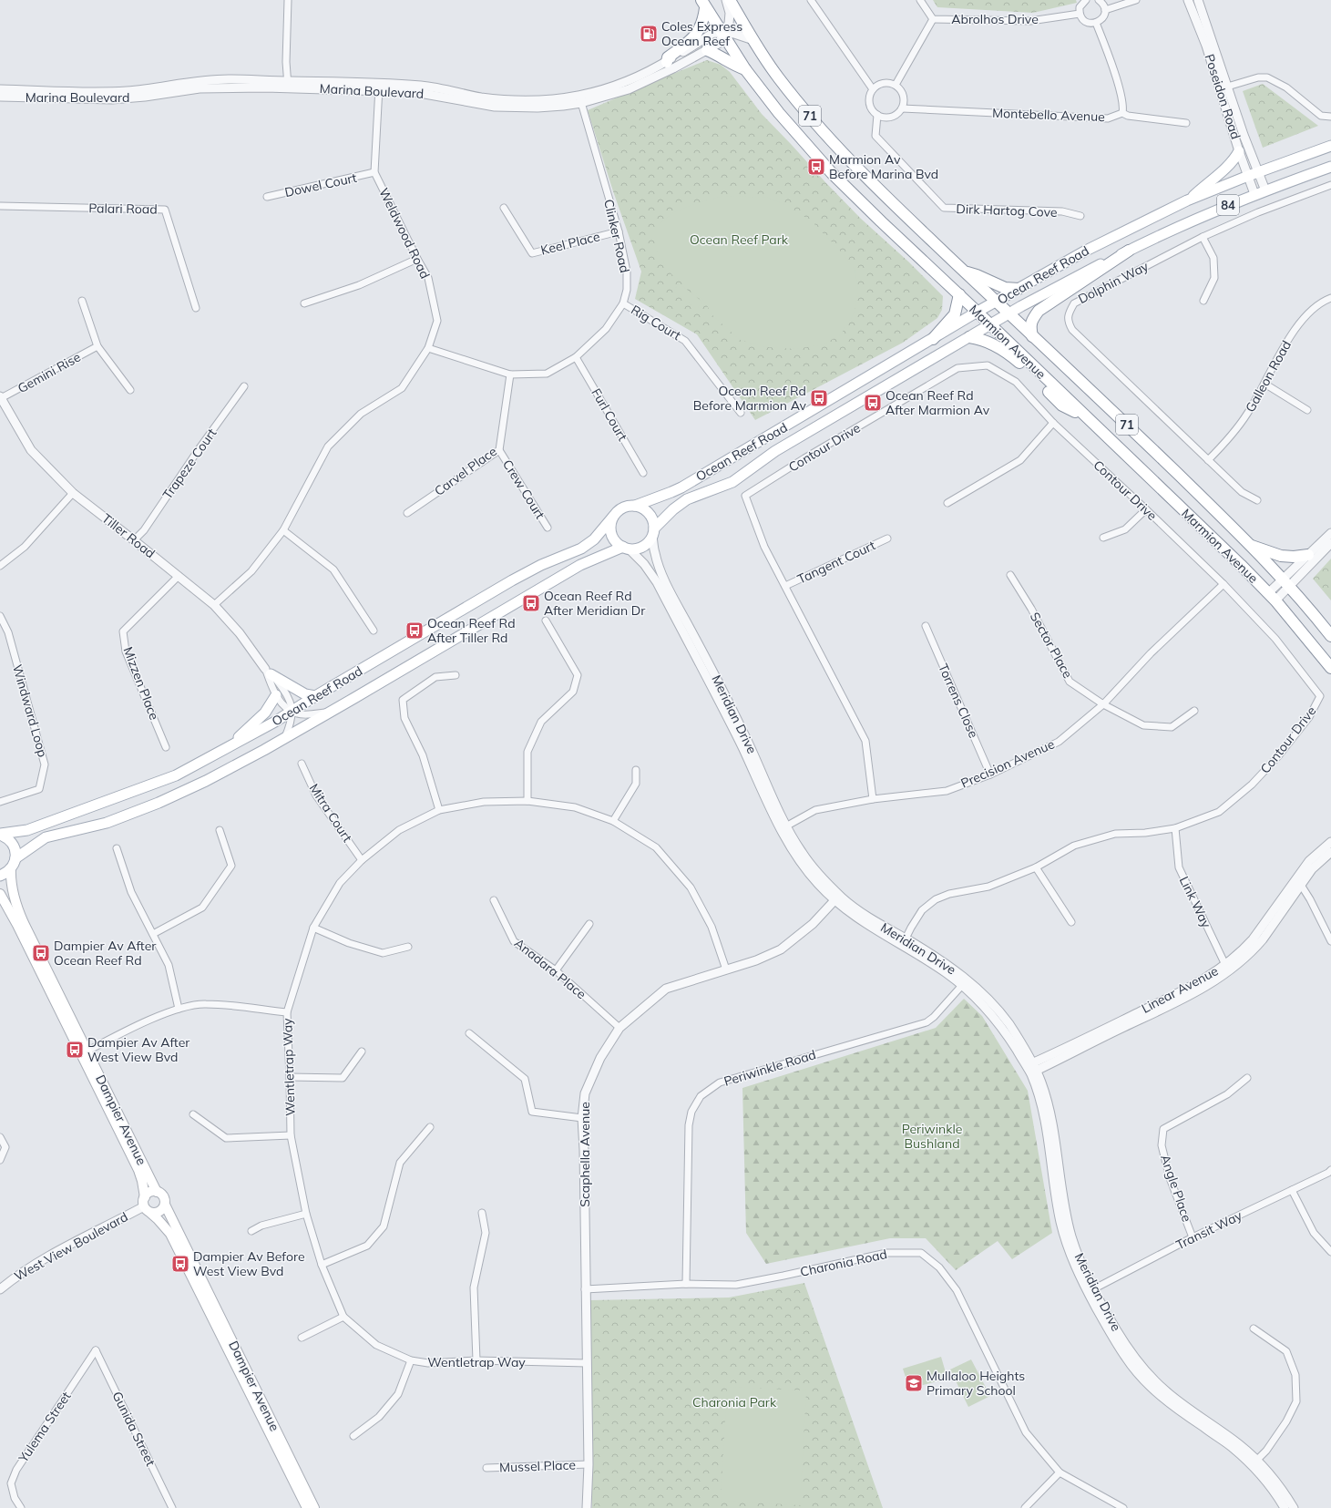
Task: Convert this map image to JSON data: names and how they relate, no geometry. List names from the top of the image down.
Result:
{
  "streets": {
    "highway": ["71", "Marmion Avenue"],
    "main road": ["84", "Ocean Reef Road", "Dampier Avenue"],
    "street": [
      "Abrolhos Drive",
      "Marina Boulevard",
      "Poseidon Road",
      "Montebello Avenue",
      "Dowel Court",
      "Palari Road",
      "Dirk Hartog Cove",
      "Weldwood Road",
      "Clinker Road",
      "Keel Place",
      "Dolphin Way",
      "Rig Court",
      "Gemini Rise",
      "Galleon Road",
      "Furl Court",
      "Contour Drive",
      "Trapeze Court",
      "Carvel Place",
      "Crew Court",
      "Tiller Road",
      "Tangent Court",
      "Sector Place",
      "Mizzen Place",
      "Torrens Close",
      "Windward Loop",
      "Meridian Drive",
      "Precision Avenue",
      "Mitra Court",
      "Link Way",
      "Anadara Place",
      "Linear Avenue",
      "Wentletrap Way",
      "Periwinkle Road",
      "Scaphella Avenue",
      "Angle Place",
      "Transit Way",
      "West View Boulevard",
      "Charonia Road",
      "Yulema Street",
      "Gunida Street",
      "Mussel Place"
    ]
  },
  "crossings": [
    ["Marina Boulevard", "Weldwood Road"],
    ["Marina Boulevard", "Clinker Road"],
    ["Marina Boulevard", "Marmion Avenue"],
    ["Poseidon Road", "Ocean Reef Road"],
    ["Montebello Avenue", "Dirk Hartog Cove"],
    ["Dowel Court", "Weldwood Road"],
    ["Weldwood Road", "Clinker Road"],
    ["Weldwood Road", "Tiller Road"],
    ["Clinker Road", "Keel Place"],
    ["Clinker Road", "Rig Court"],
    ["Clinker Road", "Furl Court"],
    ["Clinker Road", "Carvel Place"],
    ["Ocean Reef Road", "Marmion Avenue"],
    ["Ocean Reef Road", "Tiller Road"],
    ["Ocean Reef Road", "Meridian Drive"],
    ["Dolphin Way", "Galleon Road"],
    ["Gemini Rise", "Tiller Road"],
    ["Contour Drive", "Tangent Court"],
    ["Contour Drive", "Meridian Drive"],
    ["Contour Drive", "Precision Avenue"],
    ["Contour Drive", "Link Way"],
    ["Trapeze Court", "Tiller Road"],
    ["Carvel Place", "Crew Court"],
    ["Tiller Road", "Mizzen Place"],
    ["Sector Place", "Precision Avenue"],
    ["Torrens Close", "Precision Avenue"],
    ["Meridian Drive", "Precision Avenue"],
    ["Meridian Drive", "Linear Avenue"],
    ["Meridian Drive", "Periwinkle Road"],
    ["Meridian Drive", "Scaphella Avenue"],
    ["Meridian Drive", "Transit Way"],
    ["Mitra Court", "Wentletrap Way"],
    ["Link Way", "Linear Avenue"],
    ["Anadara Place", "Scaphella Avenue"],
    ["Wentletrap Way", "Scaphella Avenue"],
    ["Periwinkle Road", "Charonia Road"],
    ["Dampier Avenue", "West View Boulevard"],
    ["Scaphella Avenue", "Charonia Road"],
    ["Scaphella Avenue", "Mussel Place"],
    ["Angle Place", "Transit Way"],
    ["Yulema Street", "Gunida Street"]
  ],
  "parks": ["Ocean Reef Park", "Periwinkle Bushland", "Charonia Park"],
  "places": {
    "fuel station": ["Coles Express Ocean Reef"],
    "bus stop": [
      "Marmion Av Before Marina Bvd",
      "Ocean Reef Rd Before Marmion Av",
      "Ocean Reef Rd After Marmion Av",
      "Ocean Reef Rd After Meridian Dr",
      "Ocean Reef Rd After Tiller Rd",
      "Dampier Av After Ocean Reef Rd",
      "Dampier Av After West View Bvd",
      "Dampier Av Before West View Bvd"
    ],
    "school or university": ["Mullaloo Heights Primary School"]
  }
}
